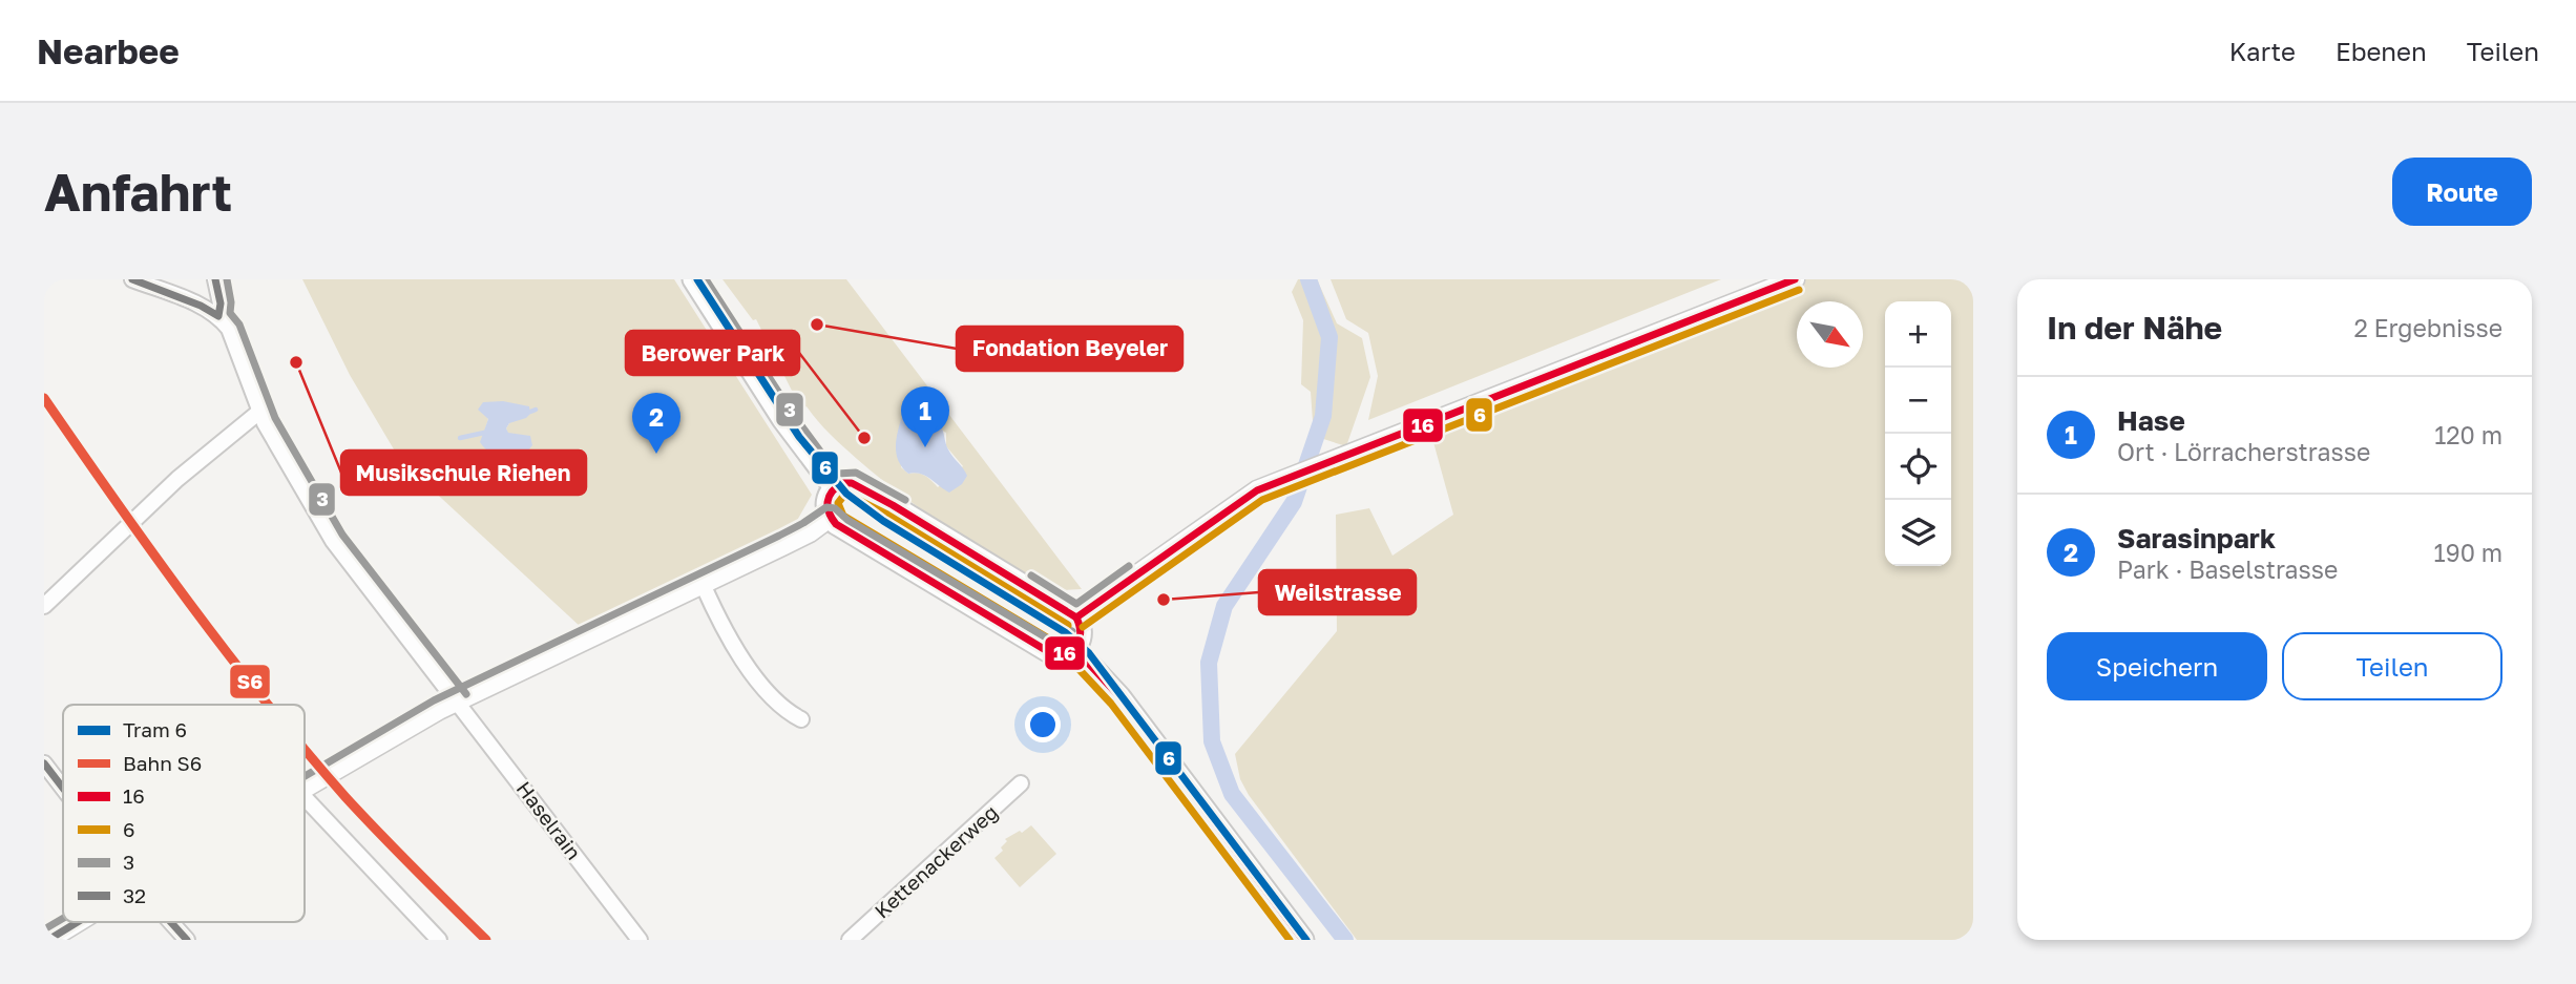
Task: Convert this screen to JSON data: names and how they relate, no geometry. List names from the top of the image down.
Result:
{
  "streets": {
    "street": ["Haselrain", "Kettenackerweg"]
  },
  "places": [
    "Fondation Beyeler",
    "Musikschule Riehen",
    "Berower Park",
    "Weilstrasse"
  ],
  "lines": [
    "tram line 6",
    "transit line 16",
    "transit line 3",
    "transit line 32",
    "transit line 6",
    "rail line S6"
  ],
  "legend": [
    "Tram 6",
    "Bahn S6",
    "16",
    "6",
    "3",
    "32"
  ],
  "north": "bottom right",
  "page": {
    "header": "Nearbee",
    "nav": ["Karte", "Ebenen", "Teilen"],
    "buttons": [
      "Route",
      ["Speichern", "Teilen"]
    ],
    "title": "Anfahrt",
    "heading": ["In der Nähe", "2 Ergebnisse"],
    "map_buttons": ["+", "−"],
    "list": [
      {
        "mark": "1",
        "name": "Hase",
        "note": "Ort · Lörracherstrasse",
        "value": "120 m"
      },
      {
        "mark": "2",
        "name": "Sarasinpark",
        "note": "Park · Baselstrasse",
        "value": "190 m"
      }
    ],
    "pins": ["1", "2"]
  }
}
